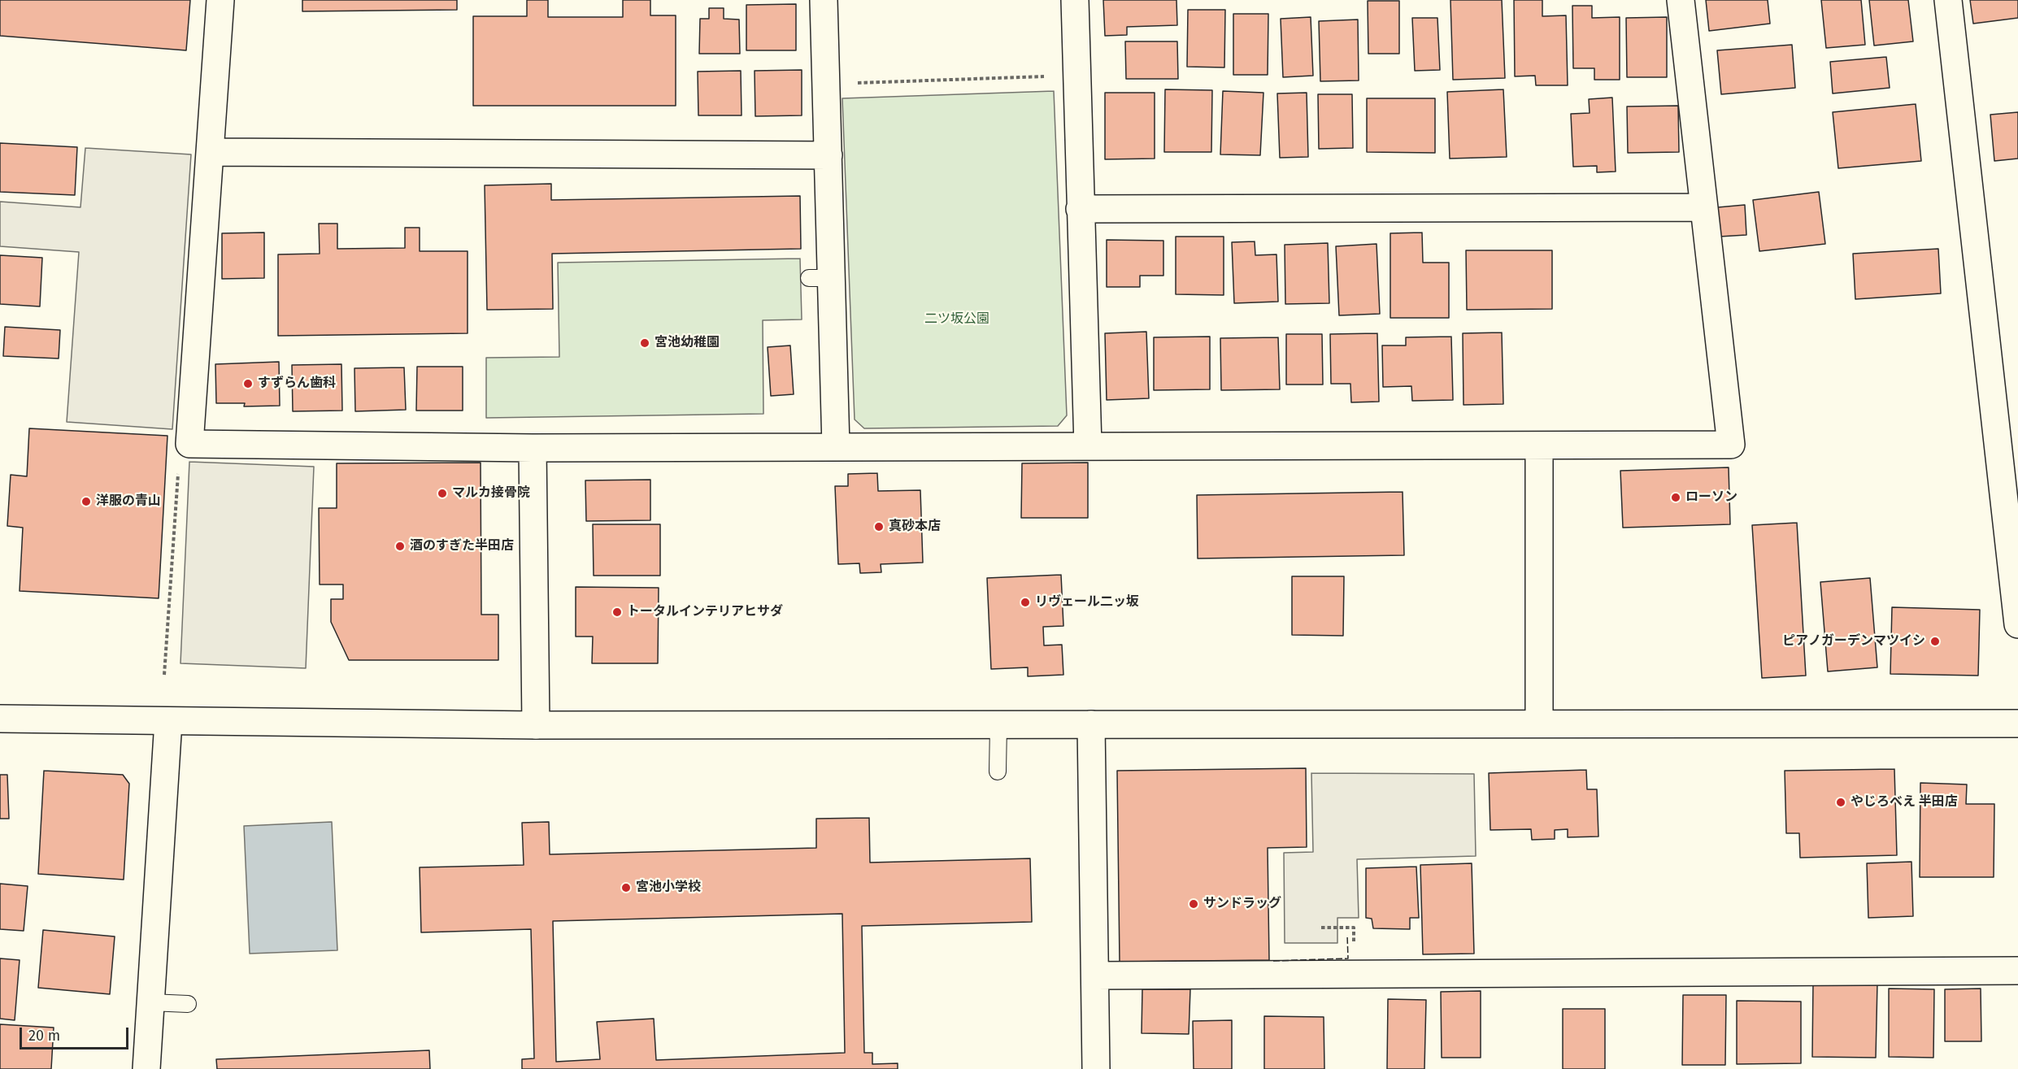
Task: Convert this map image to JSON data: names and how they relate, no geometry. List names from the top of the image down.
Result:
{
  "parks": ["二ツ坂公園"],
  "places": [
    "宮池幼稚園",
    "すずらん歯科",
    "マルカ接骨院",
    "ローソン",
    "洋服の青山",
    "真砂本店",
    "酒のすぎた半田店",
    "リヴェール二ッ坂",
    "トータルインテリアヒサダ",
    "ピアノガーデンマツイシ",
    "やじろべえ 半田店",
    "宮池小学校",
    "サンドラッグ"
  ],
  "scale_bar": "20 m"
}
